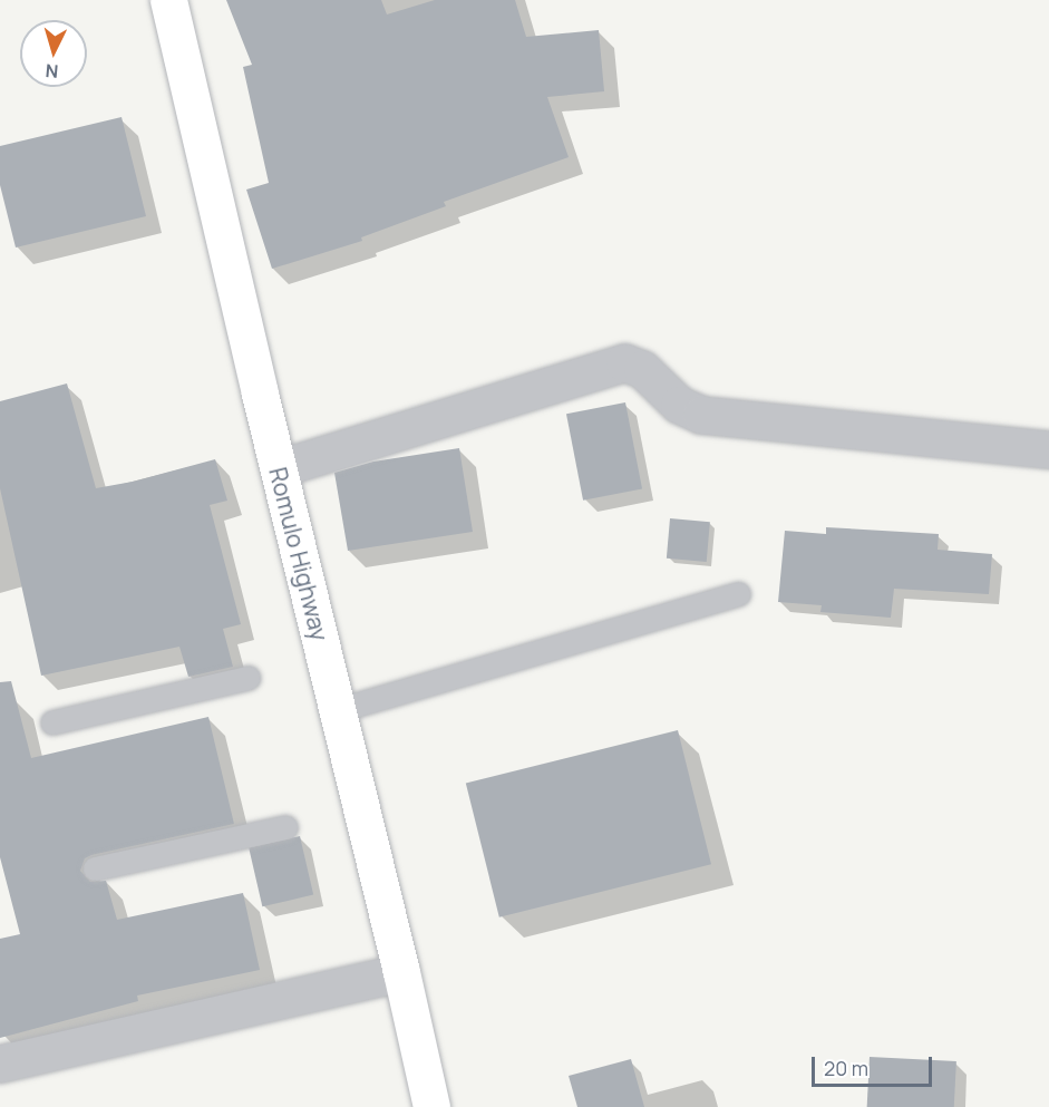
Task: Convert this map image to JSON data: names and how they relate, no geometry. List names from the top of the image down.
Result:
{
  "streets": {
    "highway": ["Romulo Highway"]
  },
  "scale_bar": "20 m",
  "north": "bottom"
}
